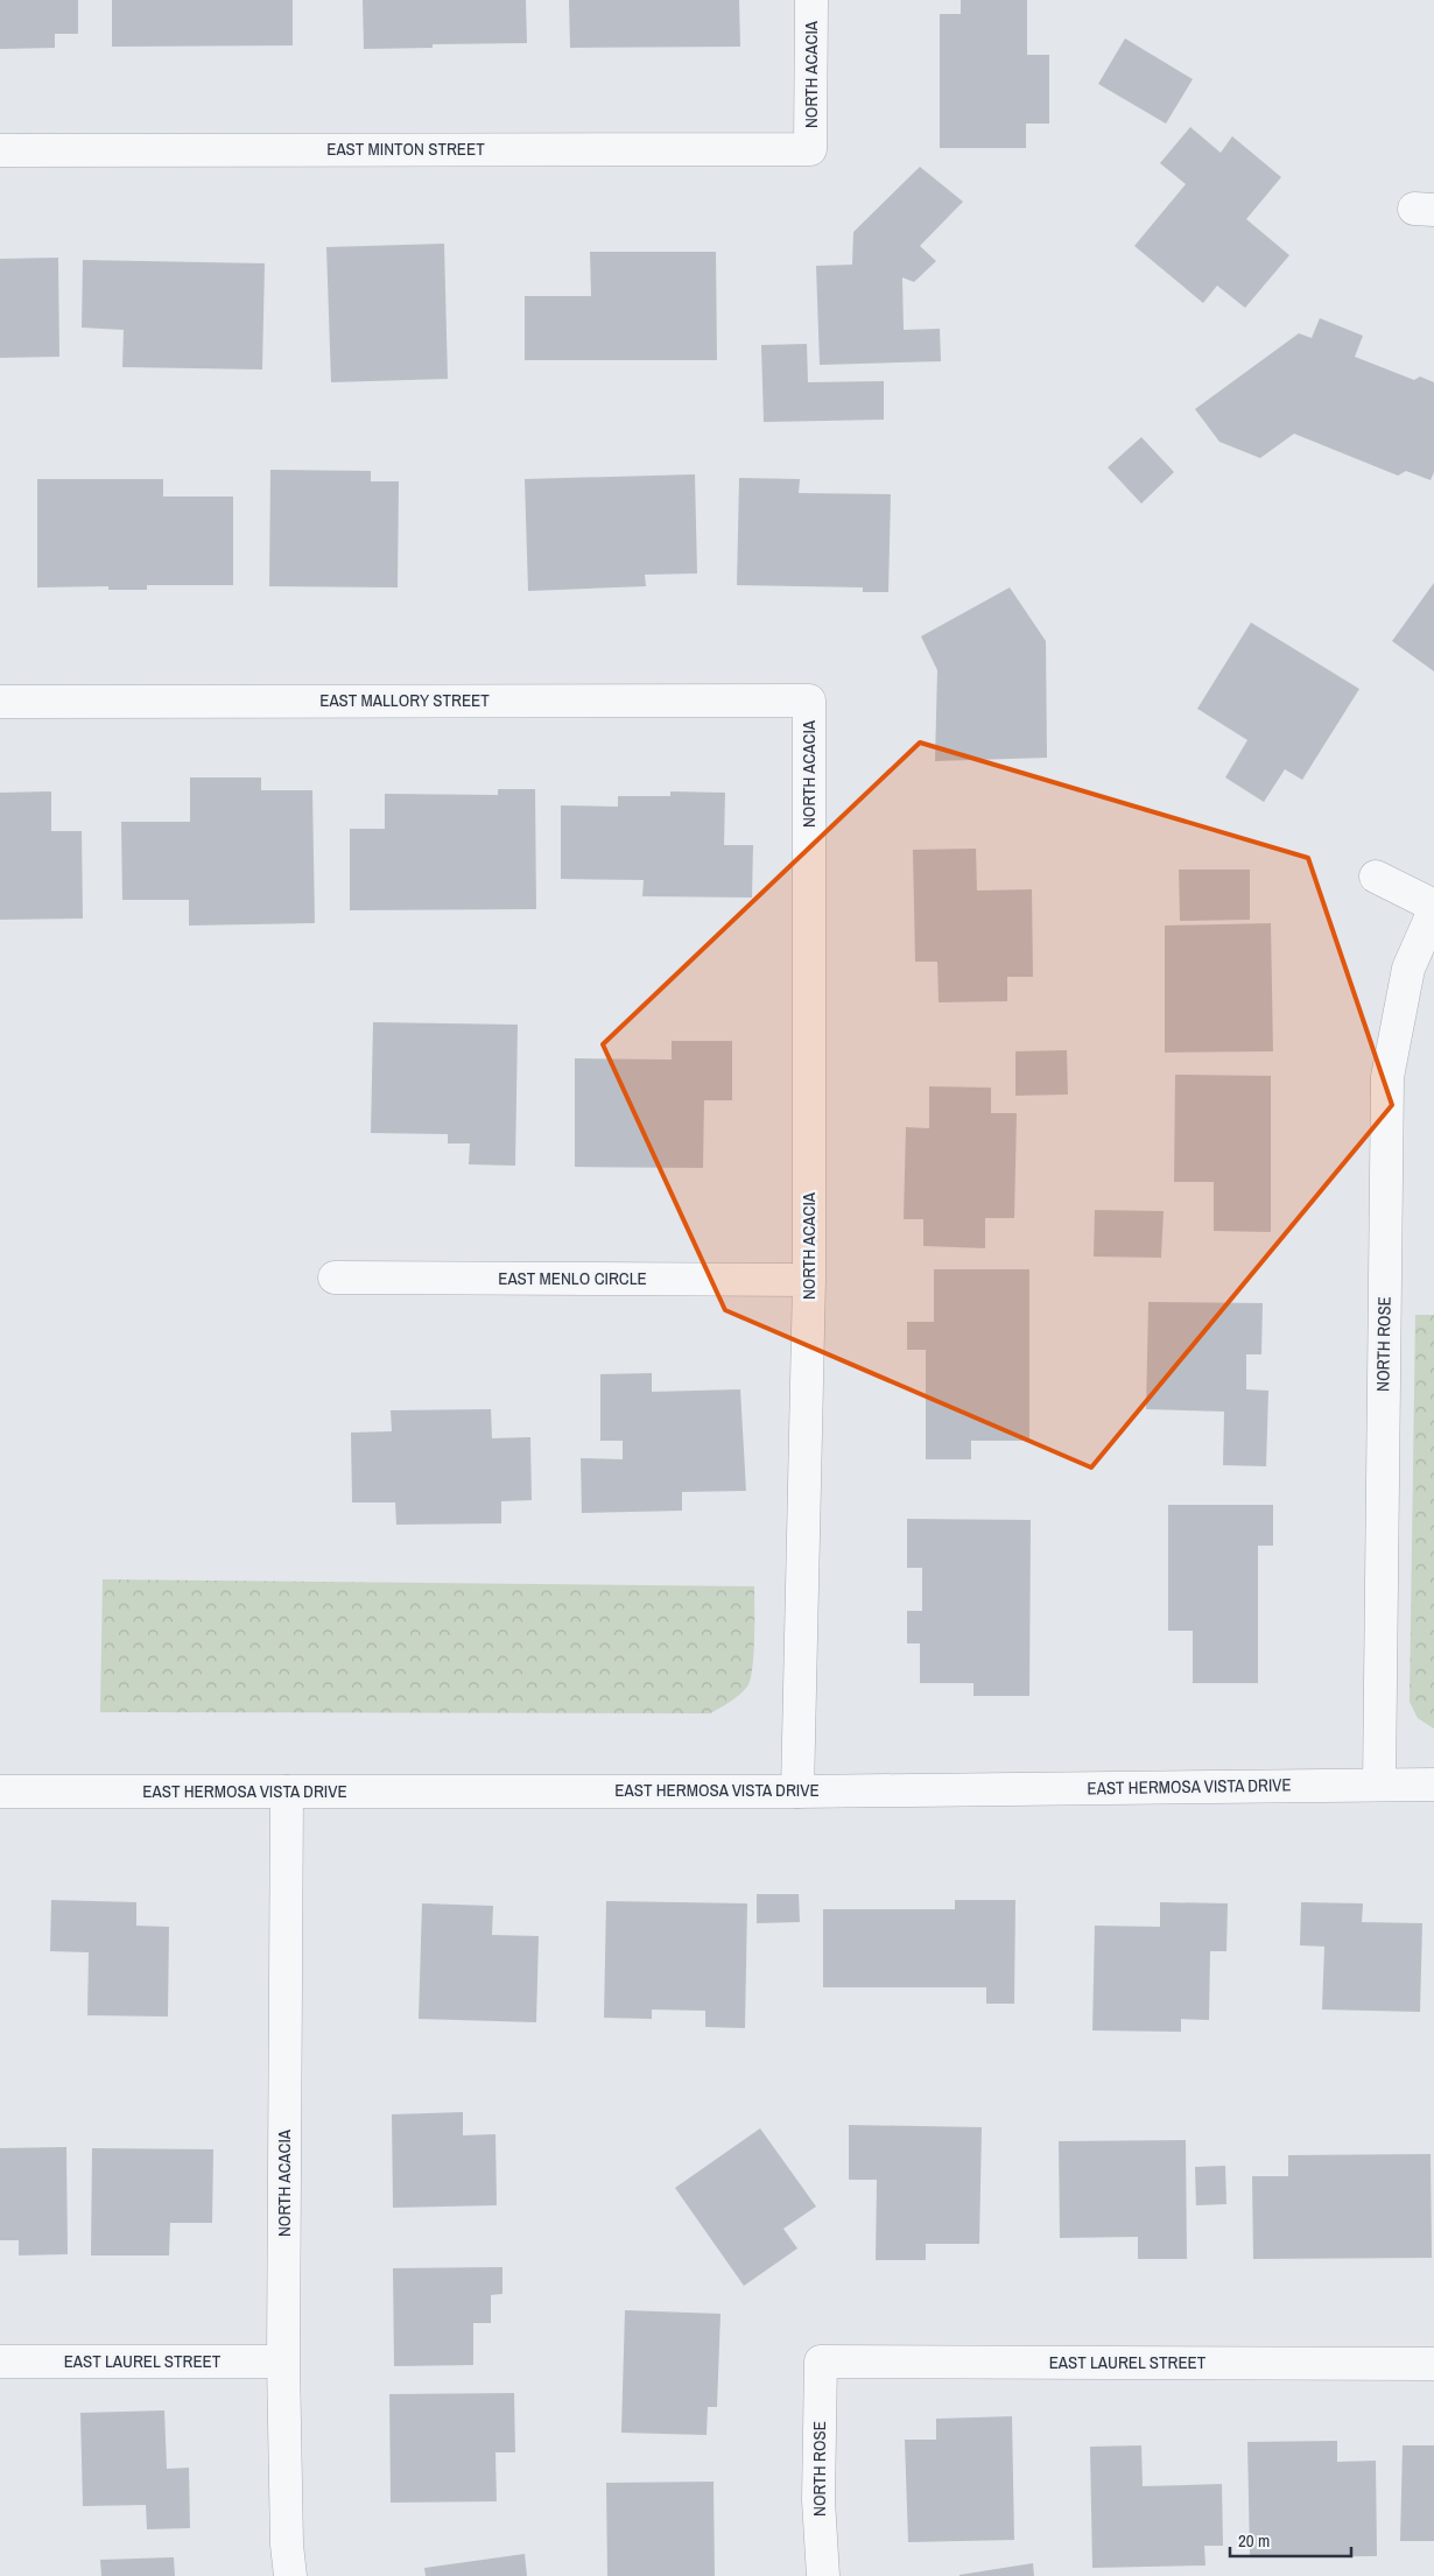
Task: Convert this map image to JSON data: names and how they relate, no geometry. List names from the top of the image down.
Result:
{
  "streets": {
    "street": [
      "NORTH ACACIA",
      "EAST MINTON STREET",
      "EAST MALLORY STREET",
      "EAST MENLO CIRCLE",
      "NORTH ROSE",
      "EAST HERMOSA VISTA DRIVE",
      "EAST LAUREL STREET"
    ]
  },
  "crossings": [
    ["NORTH ACACIA", "EAST MINTON STREET"],
    ["NORTH ACACIA", "EAST MALLORY STREET"],
    ["NORTH ACACIA", "EAST MENLO CIRCLE"],
    ["NORTH ACACIA", "EAST HERMOSA VISTA DRIVE"],
    ["NORTH ACACIA", "EAST LAUREL STREET"],
    ["NORTH ROSE", "EAST HERMOSA VISTA DRIVE"],
    ["NORTH ROSE", "EAST LAUREL STREET"]
  ],
  "scale_bar": "20 m"
}
